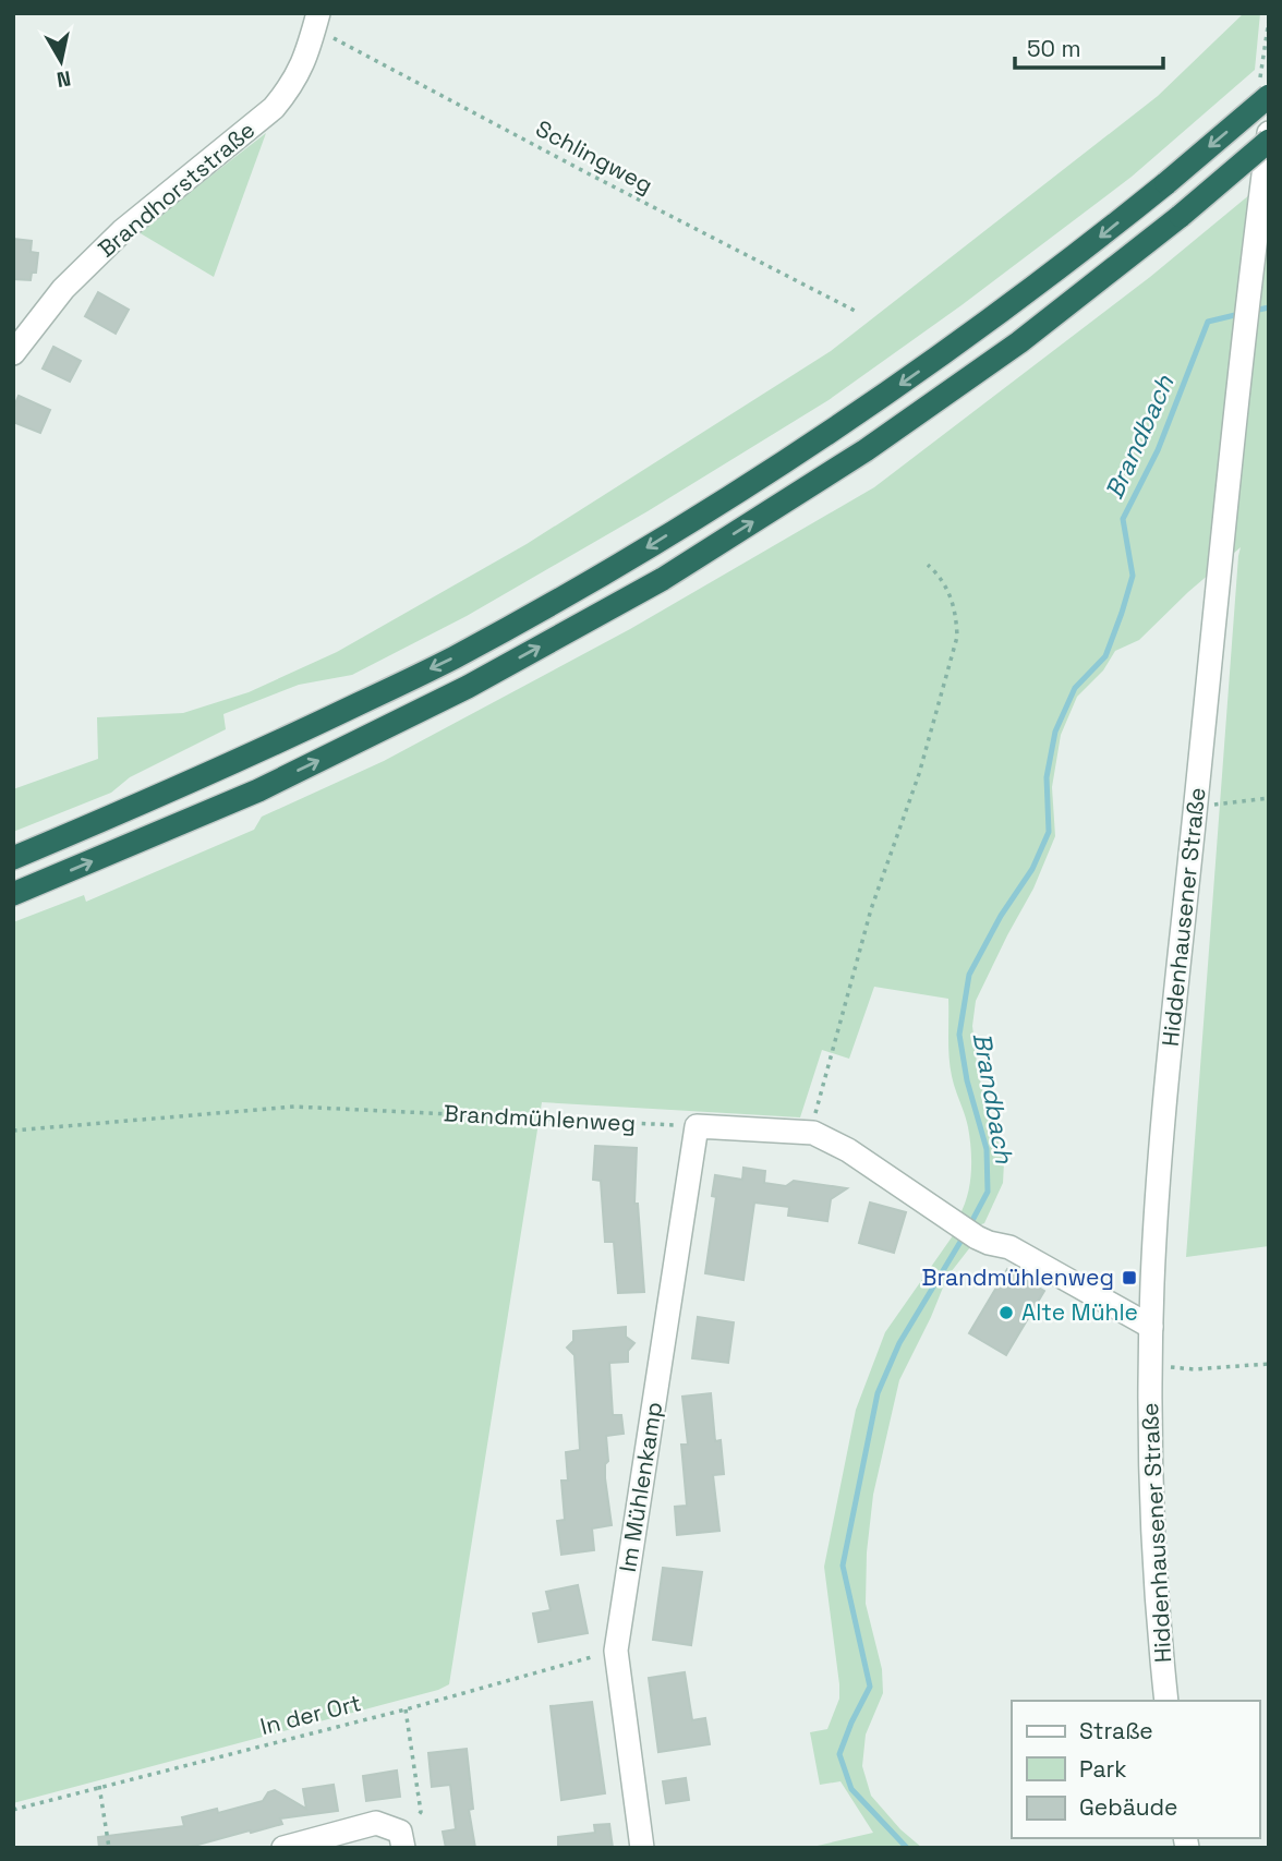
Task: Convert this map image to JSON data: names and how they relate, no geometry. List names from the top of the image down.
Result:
{
  "streets": {
    "street": ["Brandhorststraße", "Hiddenhausener Straße", "Im Mühlenkamp"],
    "path": ["Schlingweg", "Brandmühlenweg", "In der Ort"]
  },
  "crossings": [
    ["Schlingweg", "Brandhorststraße"],
    ["Brandmühlenweg", "Im Mühlenkamp"],
    ["Im Mühlenkamp", "In der Ort"]
  ],
  "water": ["Brandbach"],
  "places": {
    "transit": ["Brandmühlenweg"],
    "other": ["Alte Mühle"]
  },
  "legend": ["Straße", "Park", "Gebäude"],
  "scale_bar": "50 m",
  "north": "bottom"
}
